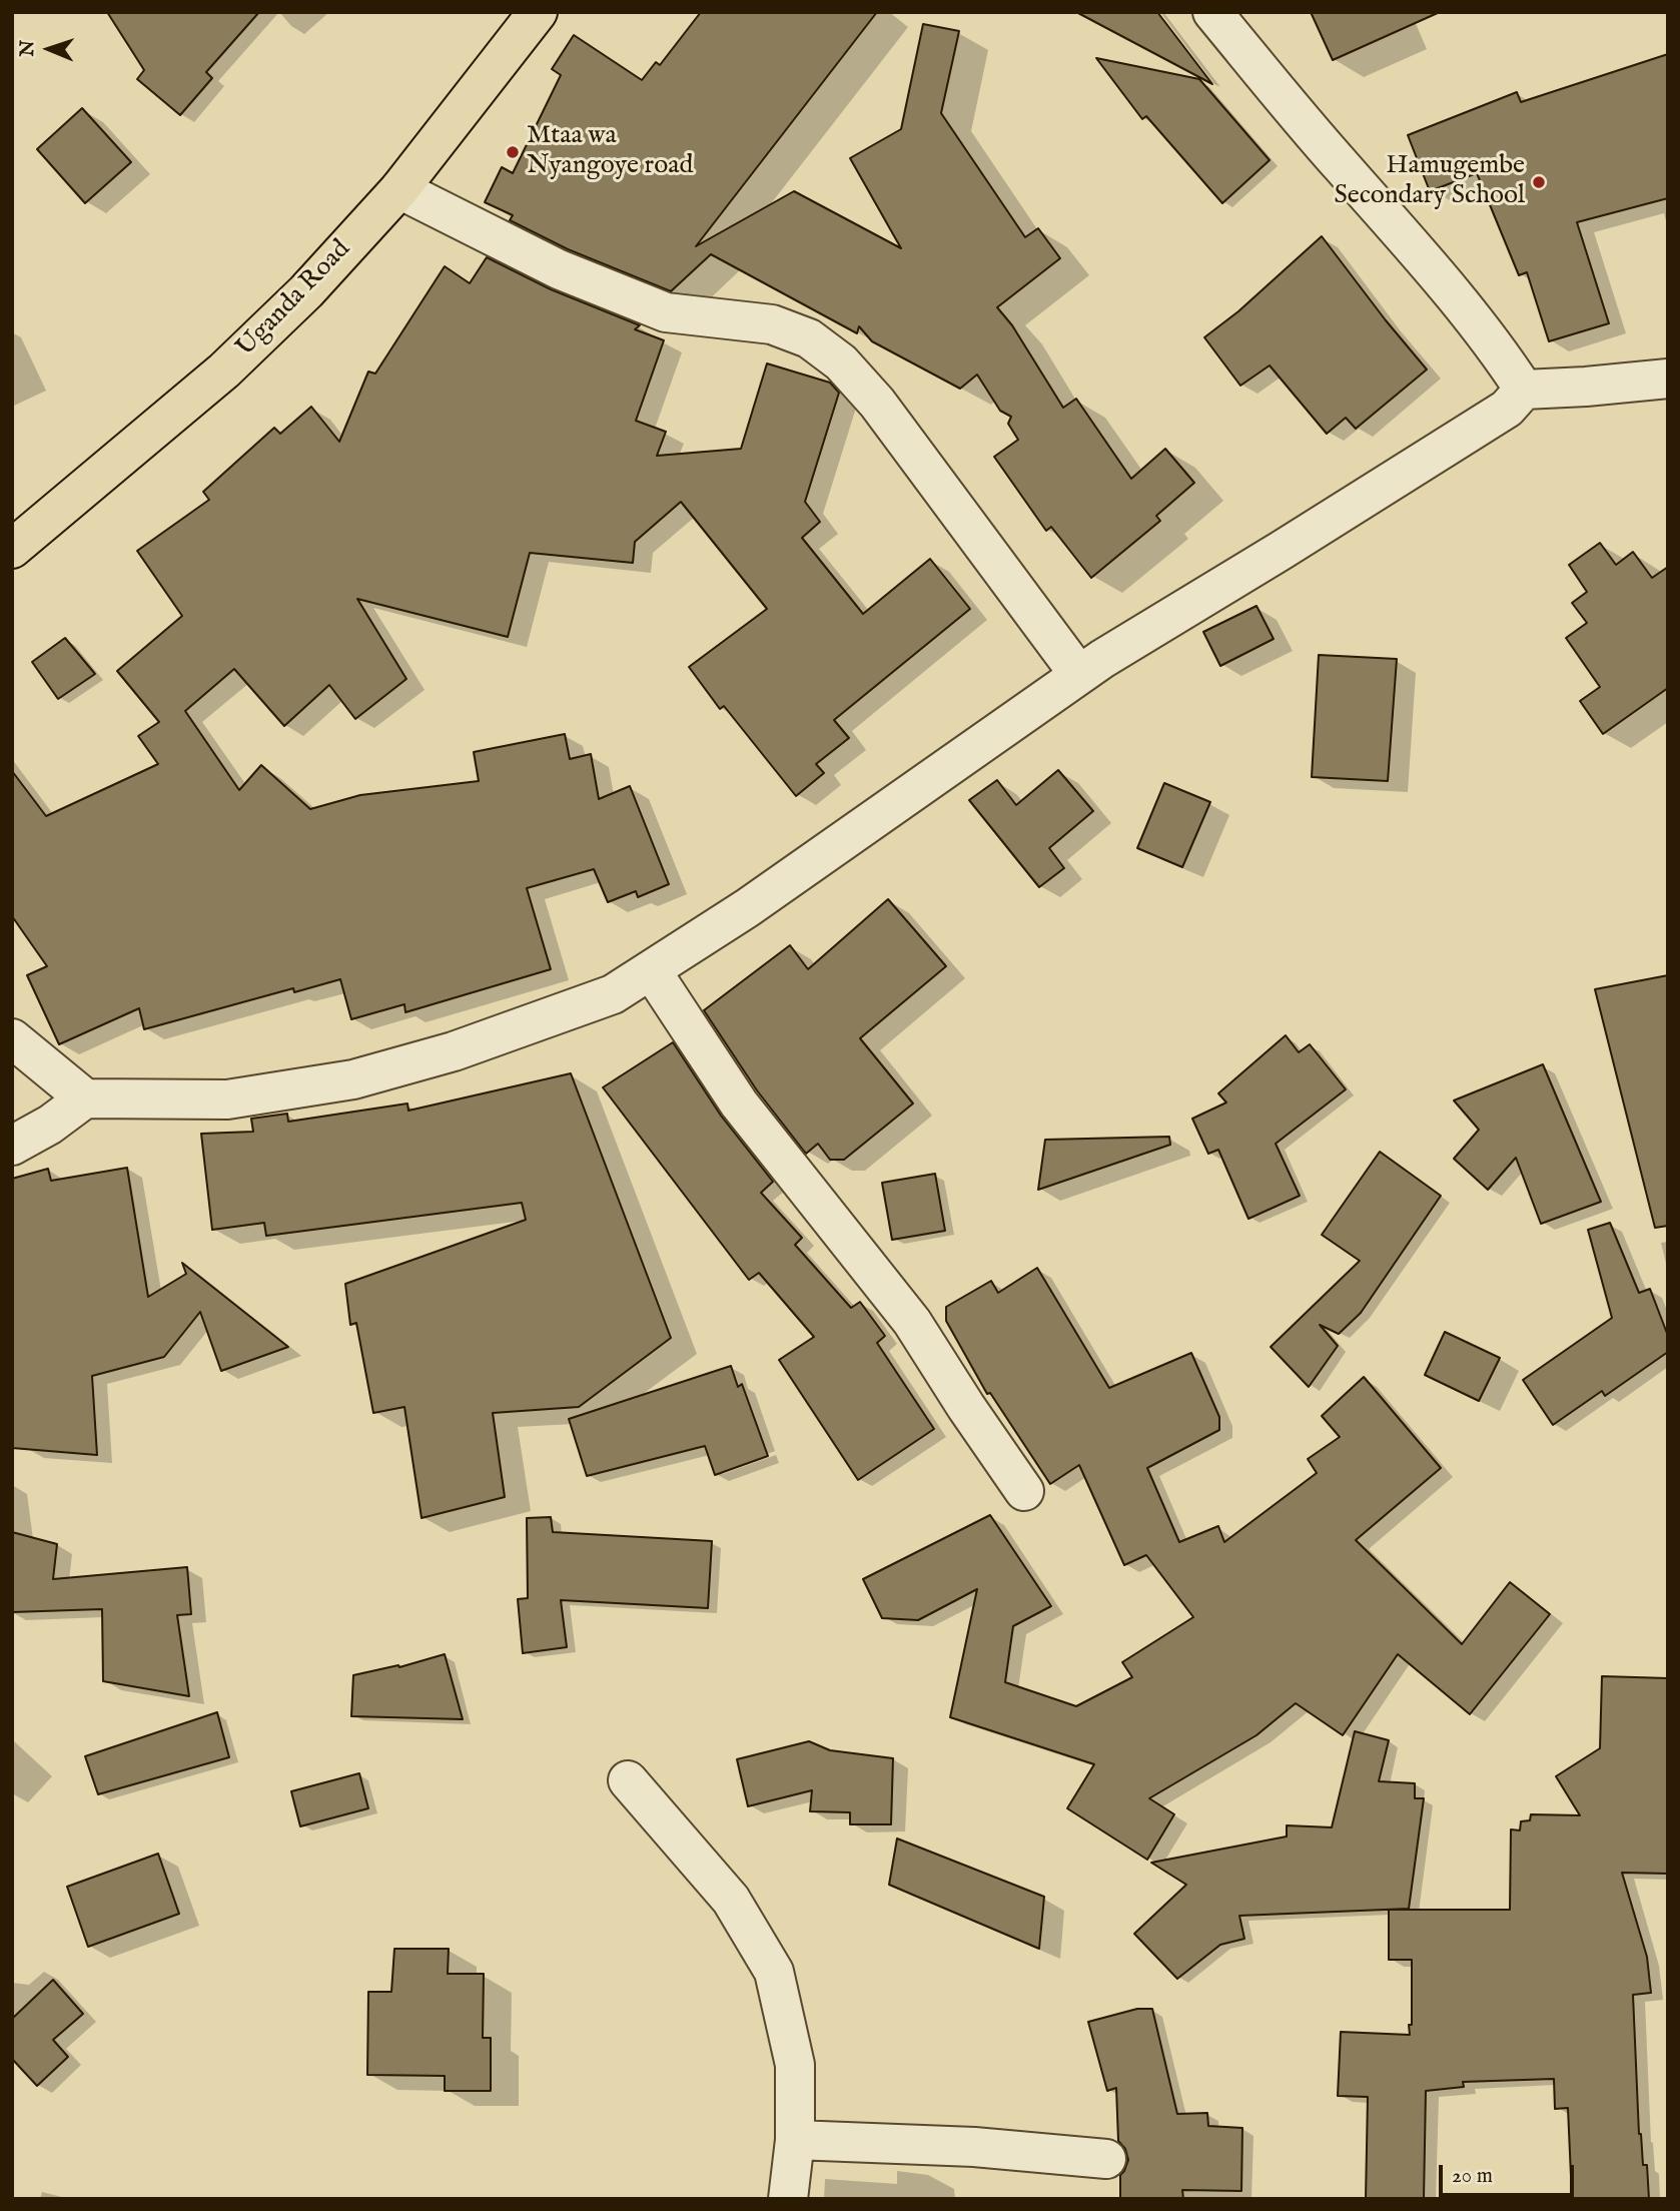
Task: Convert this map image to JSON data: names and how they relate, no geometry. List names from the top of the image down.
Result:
{
  "streets": {
    "main road": ["Uganda Road"]
  },
  "places": ["Mtaa wa Nyangoye road", "Hamugembe Secondary School"],
  "scale_bar": "20 m",
  "north": "left"
}
